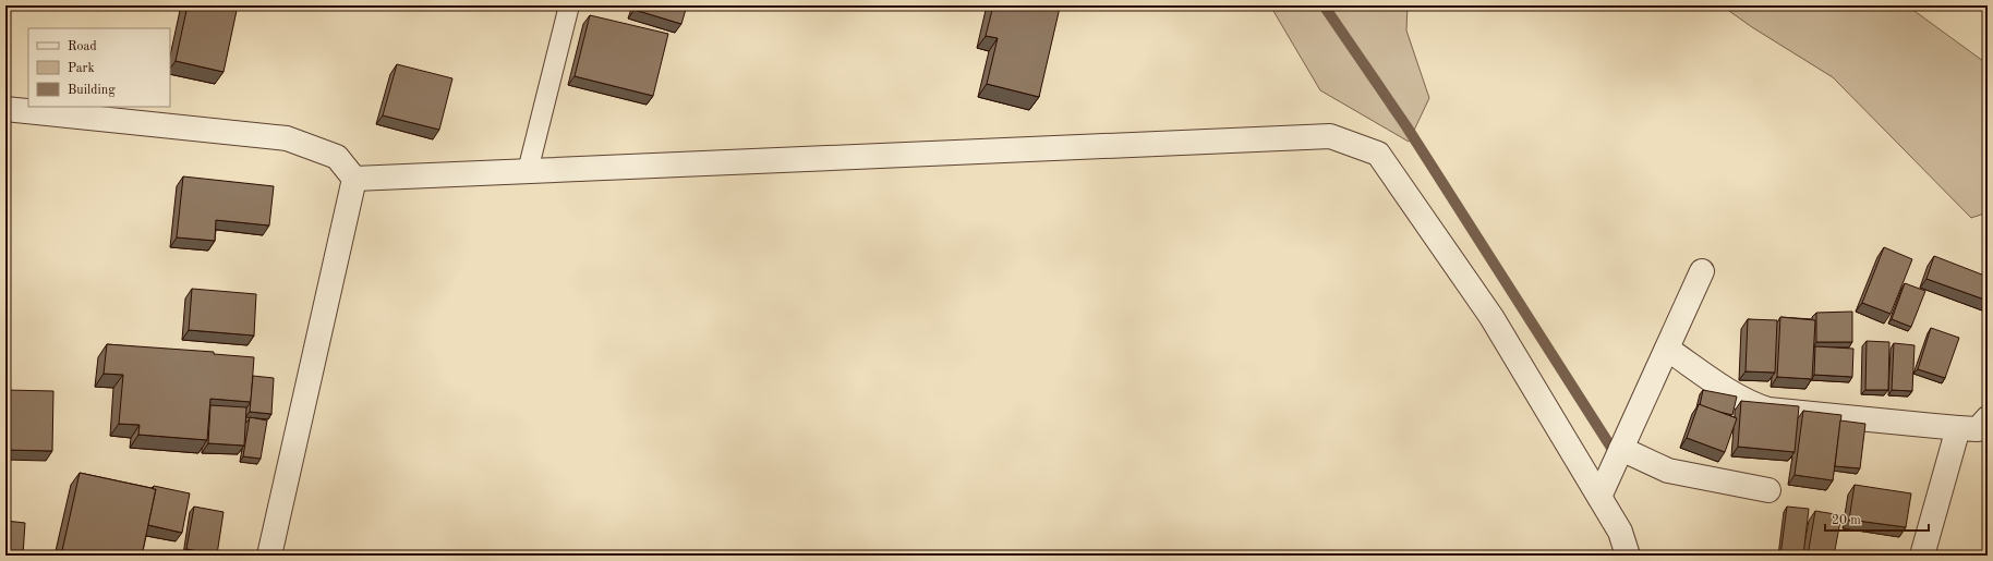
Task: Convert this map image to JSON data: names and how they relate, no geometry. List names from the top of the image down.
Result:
{
  "legend": ["Road", "Park", "Building"],
  "scale_bar": "20 m"
}
